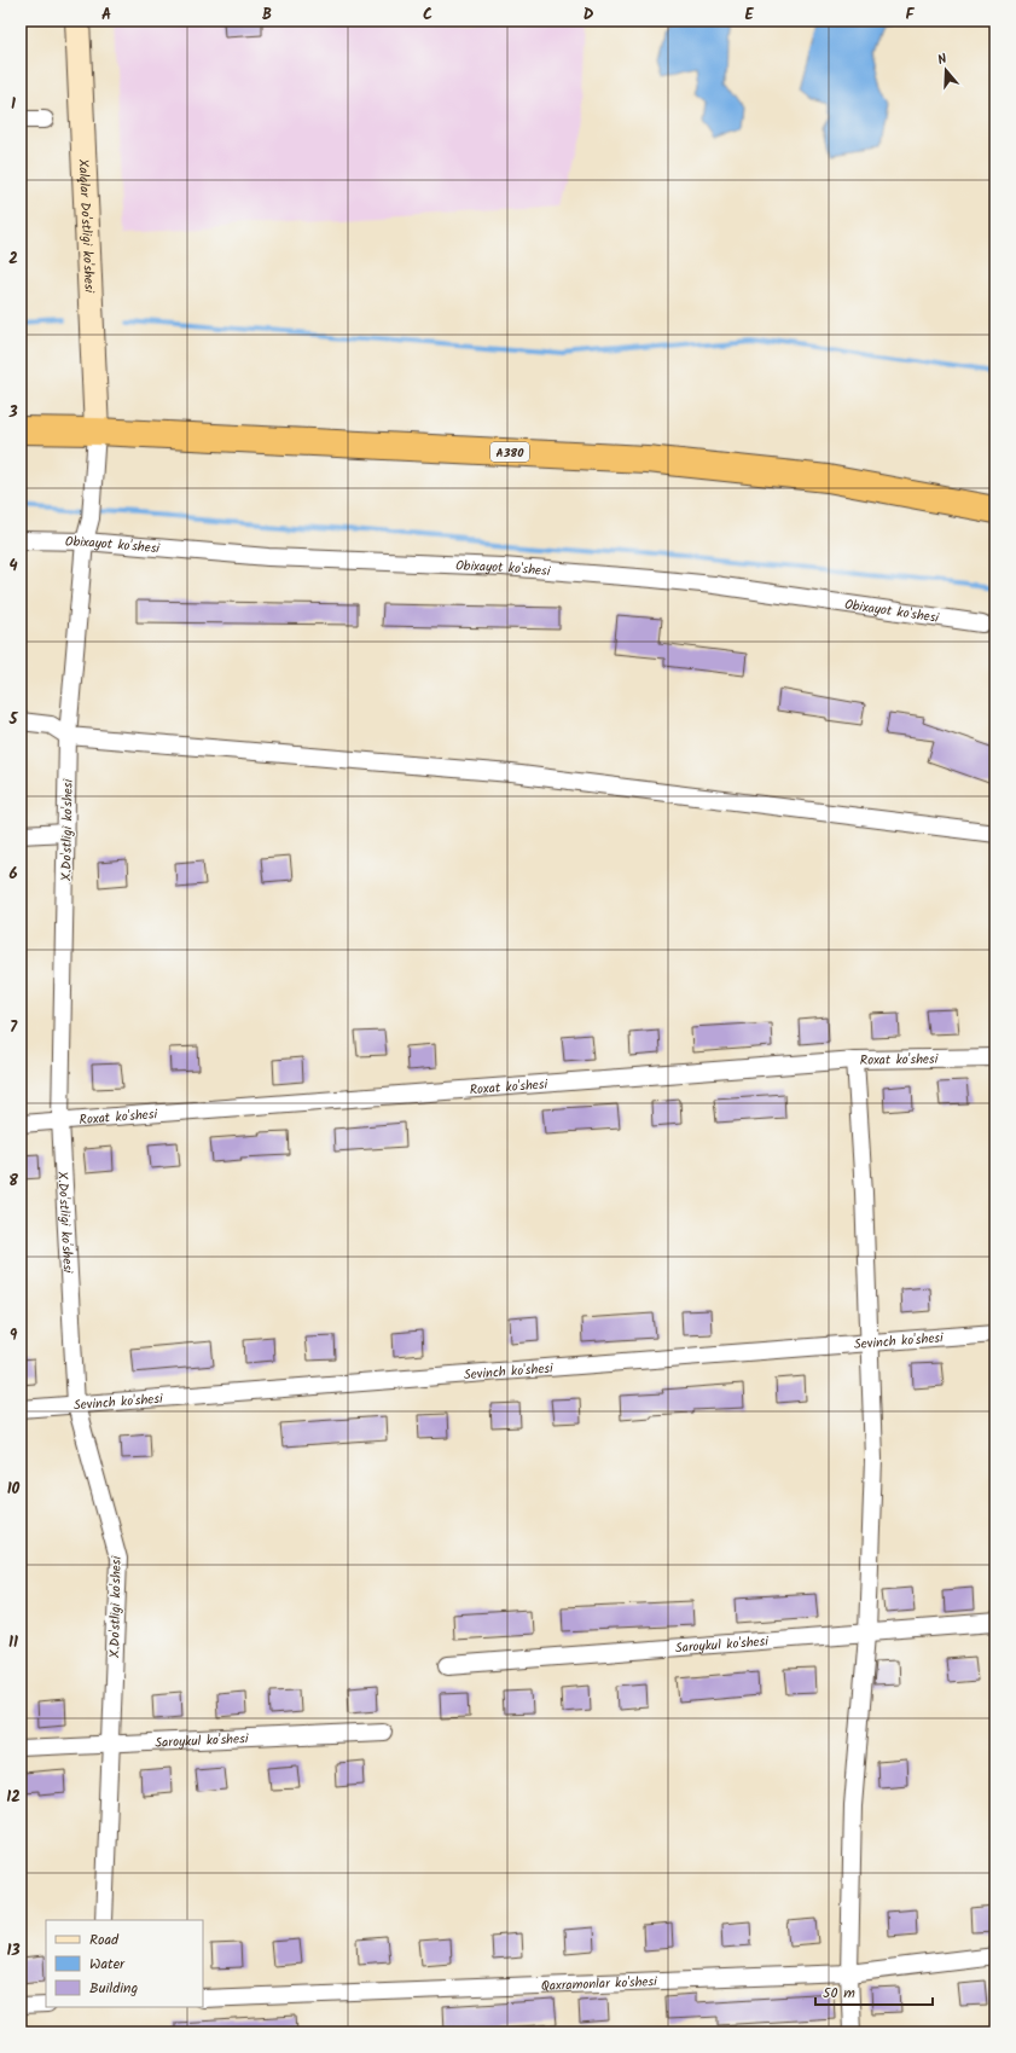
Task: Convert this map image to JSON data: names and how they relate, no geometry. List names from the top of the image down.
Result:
{
  "streets": {
    "highway": ["A380"],
    "street": [
      "Xalqlar Do'stligi ko'shesi",
      "Obixayot ko'shesi",
      "X.Do'stligi ko'shesi",
      "Roxat ko'shesi",
      "Sevinch ko'shesi",
      "Saroykul ko'shesi",
      "Qaxramonlar ko'shesi"
    ]
  },
  "crossings": [
    ["Xalqlar Do'stligi ko'shesi", "A380"],
    ["Xalqlar Do'stligi ko'shesi", "X.Do'stligi ko'shesi"],
    ["A380", "X.Do'stligi ko'shesi"],
    ["Obixayot ko'shesi", "X.Do'stligi ko'shesi"],
    ["X.Do'stligi ko'shesi", "Roxat ko'shesi"],
    ["X.Do'stligi ko'shesi", "Sevinch ko'shesi"],
    ["X.Do'stligi ko'shesi", "Saroykul ko'shesi"]
  ],
  "legend": ["Road", "Water", "Building"],
  "scale_bar": "50 m",
  "north": "top",
  "grid": {
    "columns": [
      "A",
      "B",
      "C",
      "D",
      "E",
      "F"
    ],
    "rows": [
      "1",
      "2",
      "3",
      "4",
      "5",
      "6",
      "7",
      "8",
      "9",
      "10",
      "11",
      "12",
      "13"
    ]
  }
}
